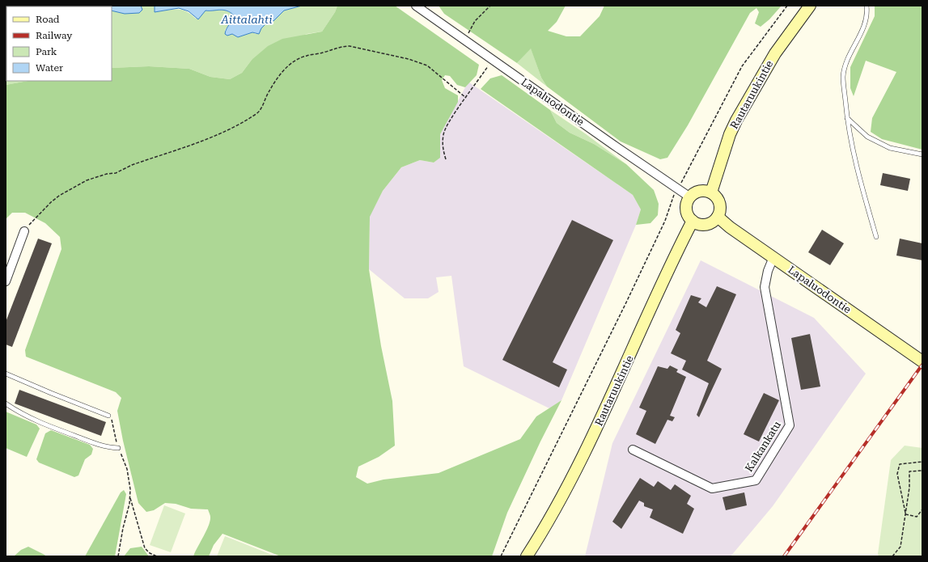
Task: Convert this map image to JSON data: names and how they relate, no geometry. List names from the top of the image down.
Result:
{
  "streets": {
    "main road": ["Rautaruukintie", "Lapaluodontie"],
    "street": ["Kalkankatu"]
  },
  "crossings": [
    ["Rautaruukintie", "Lapaluodontie"],
    ["Lapaluodontie", "Kalkankatu"]
  ],
  "water": ["Aittalahti"],
  "legend": [
    "Road",
    "Railway",
    "Park",
    "Water"
  ]
}
